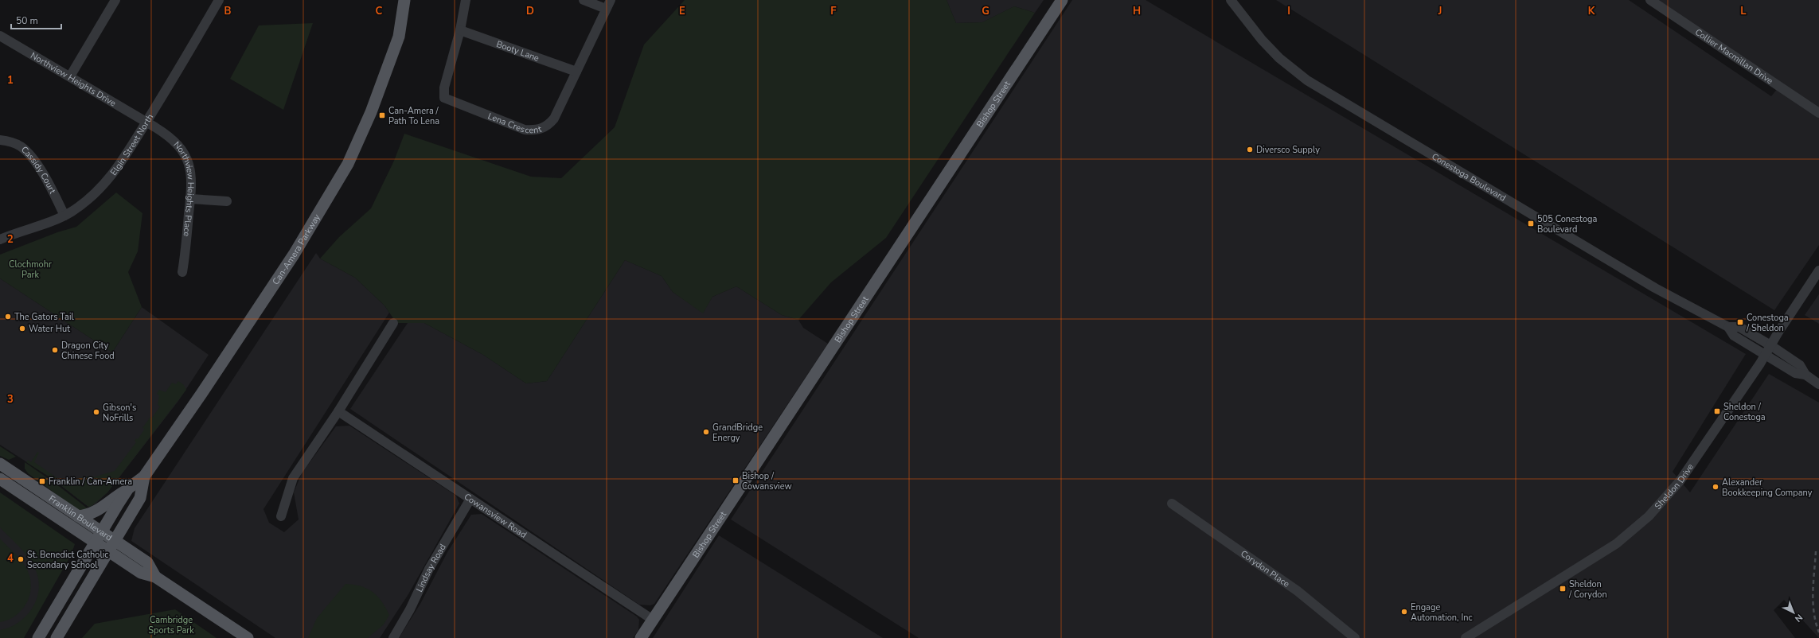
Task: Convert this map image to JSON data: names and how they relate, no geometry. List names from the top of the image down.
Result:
{
  "streets": {
    "main road": ["Bishop Street", "Can-Amera Parkway", "Franklin Boulevard"],
    "street": [
      "Booty Lane",
      "Collier Macmillan Drive",
      "Northview Heights Drive",
      "Lena Crescent",
      "Elgin Street North",
      "Cassidy Court",
      "Conestoga Boulevard",
      "Northview Heights Place",
      "Sheldon Drive",
      "Cowansview Road",
      "Lindsay Road",
      "Corydon Place"
    ]
  },
  "crossings": [
    ["Booty Lane", "Lena Crescent"],
    ["Northview Heights Drive", "Elgin Street North"],
    ["Northview Heights Drive", "Northview Heights Place"],
    ["Bishop Street", "Cowansview Road"],
    ["Elgin Street North", "Cassidy Court"],
    ["Elgin Street North", "Northview Heights Place"],
    ["Conestoga Boulevard", "Sheldon Drive"],
    ["Can-Amera Parkway", "Franklin Boulevard"],
    ["Cowansview Road", "Lindsay Road"]
  ],
  "parks": ["Clochmohr Park", "Cambridge Sports Park"],
  "places": {
    "transit": [
      "Can-Amera / Path To Lena",
      "505 Conestoga Boulevard",
      "Conestoga / Sheldon",
      "Sheldon / Conestoga",
      "Bishop / Cowansview",
      "Franklin / Can-Amera",
      "Sheldon / Corydon"
    ],
    "other": [
      "Diversco Supply",
      "The Gators Tail",
      "Water Hut",
      "Dragon City Chinese Food",
      "Gibson's NoFrills",
      "GrandBridge Energy",
      "Alexander Bookkeeping Company",
      "St. Benedict Catholic Secondary School",
      "Engage Automation, Inc"
    ]
  },
  "scale_bar": "50 m",
  "north": "bottom right",
  "grid": {
    "columns": [
      "B",
      "C",
      "D",
      "E",
      "F",
      "G",
      "H",
      "I",
      "J",
      "K",
      "L"
    ],
    "rows": [
      "1",
      "2",
      "3",
      "4"
    ]
  }
}
